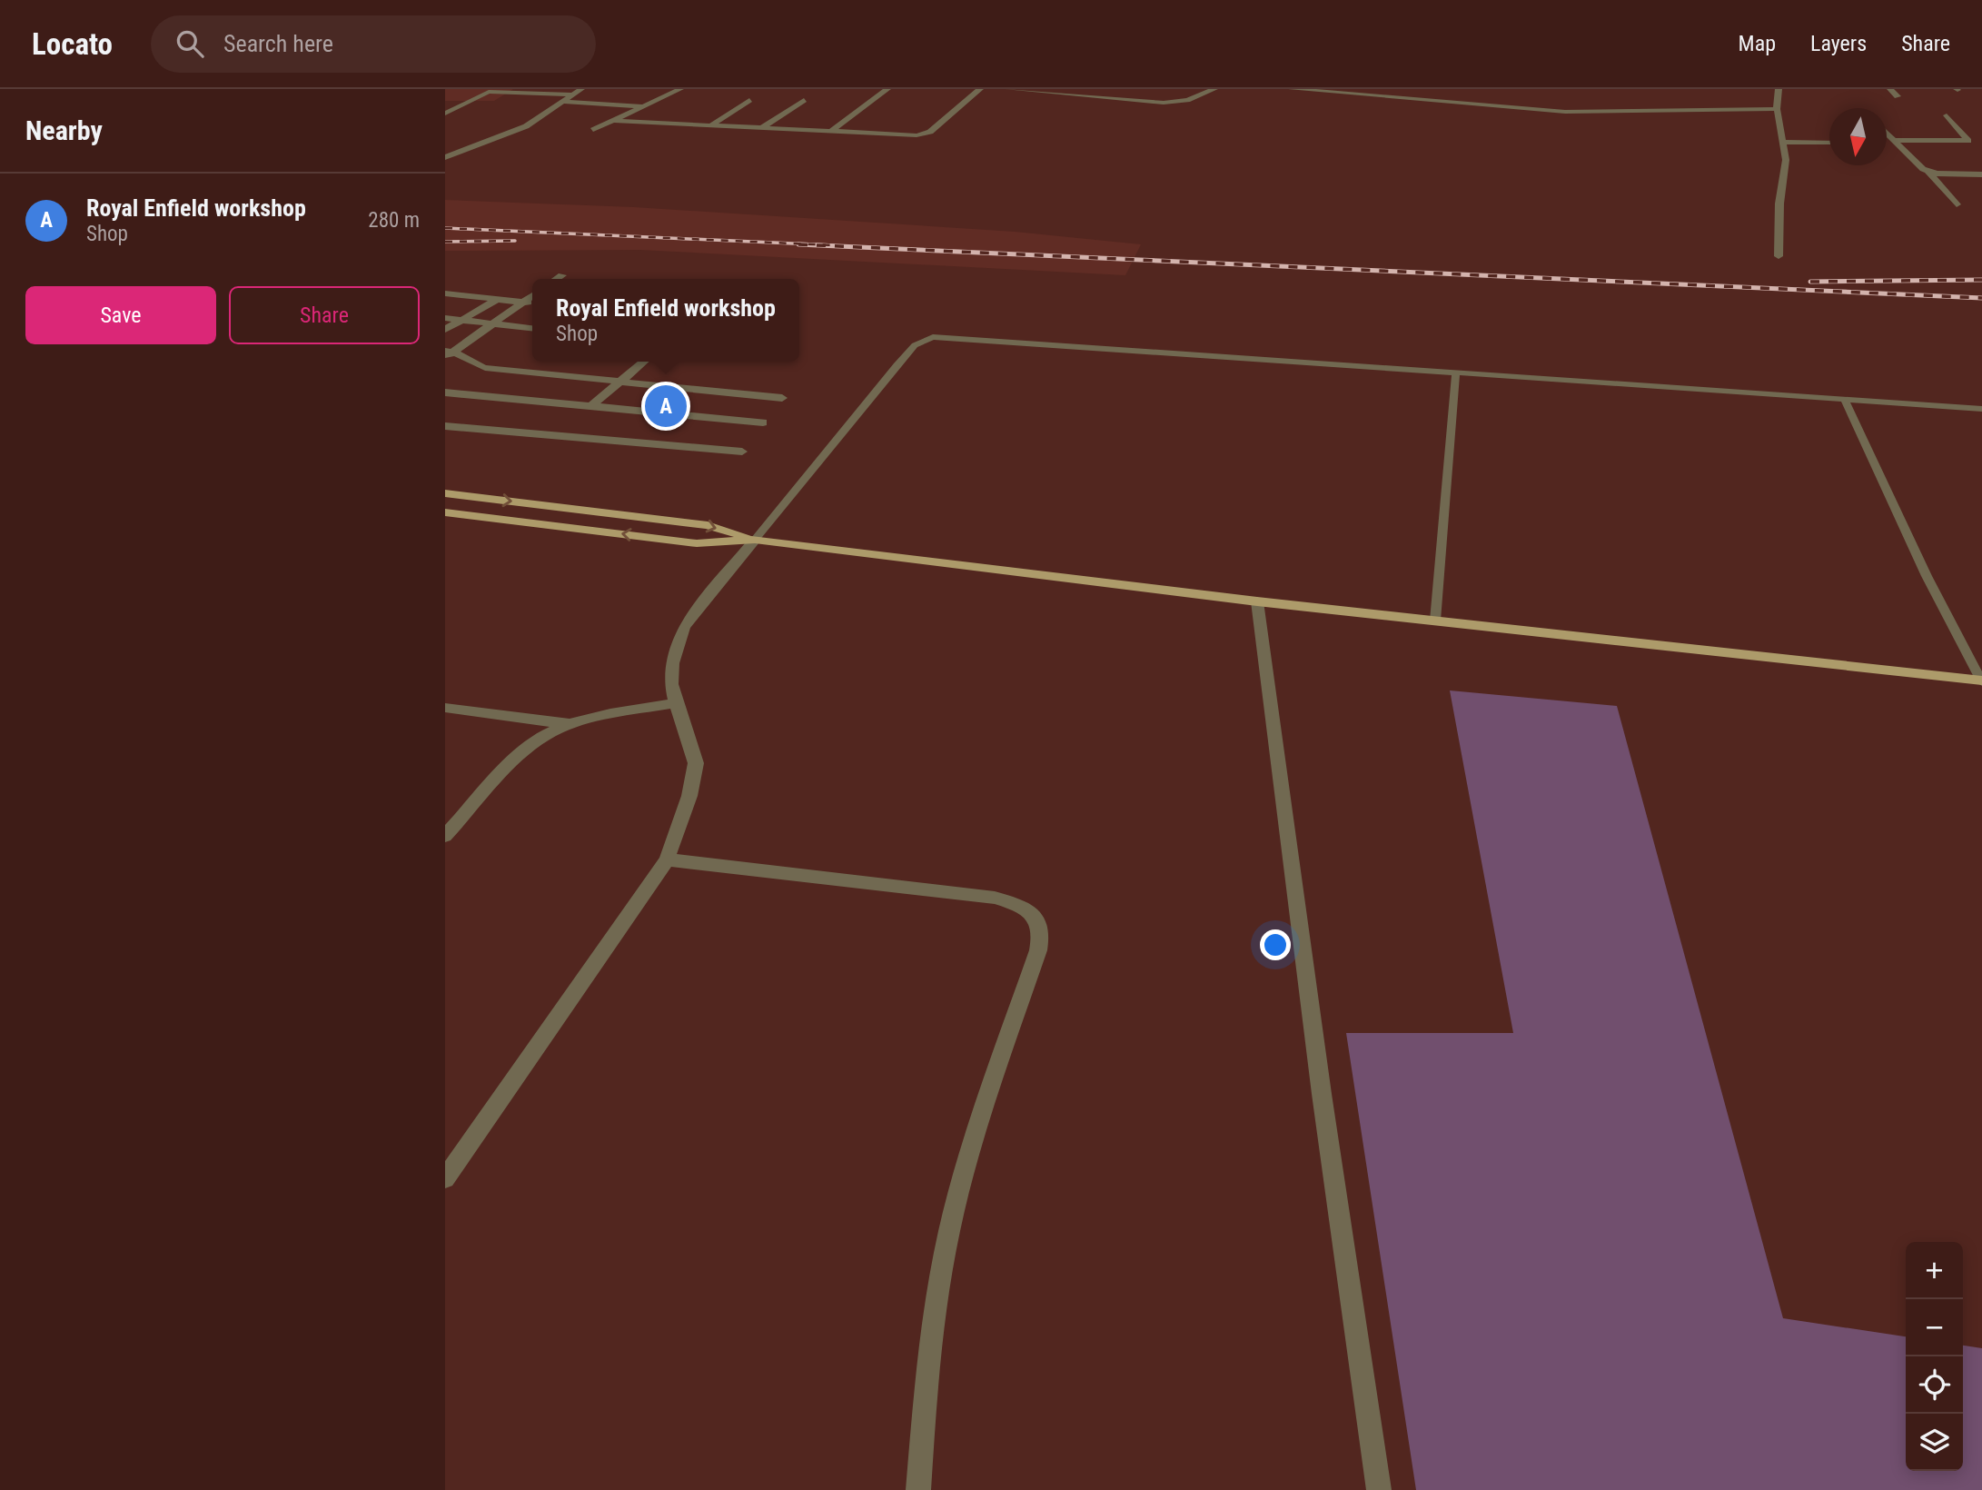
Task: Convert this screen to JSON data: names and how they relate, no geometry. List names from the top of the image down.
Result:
{
  "north": "bottom",
  "page": {
    "header": "Locato",
    "search": "Search here",
    "nav": ["Map", "Layers", "Share"],
    "heading": "Nearby",
    "list": [
      {
        "mark": "A",
        "name": "Royal Enfield workshop",
        "note": "Shop",
        "value": "280 m"
      }
    ],
    "buttons": ["Save", "Share"],
    "popup": ["Royal Enfield workshop", "Shop"],
    "pins": "A",
    "map_buttons": ["+", "−"]
  }
}
